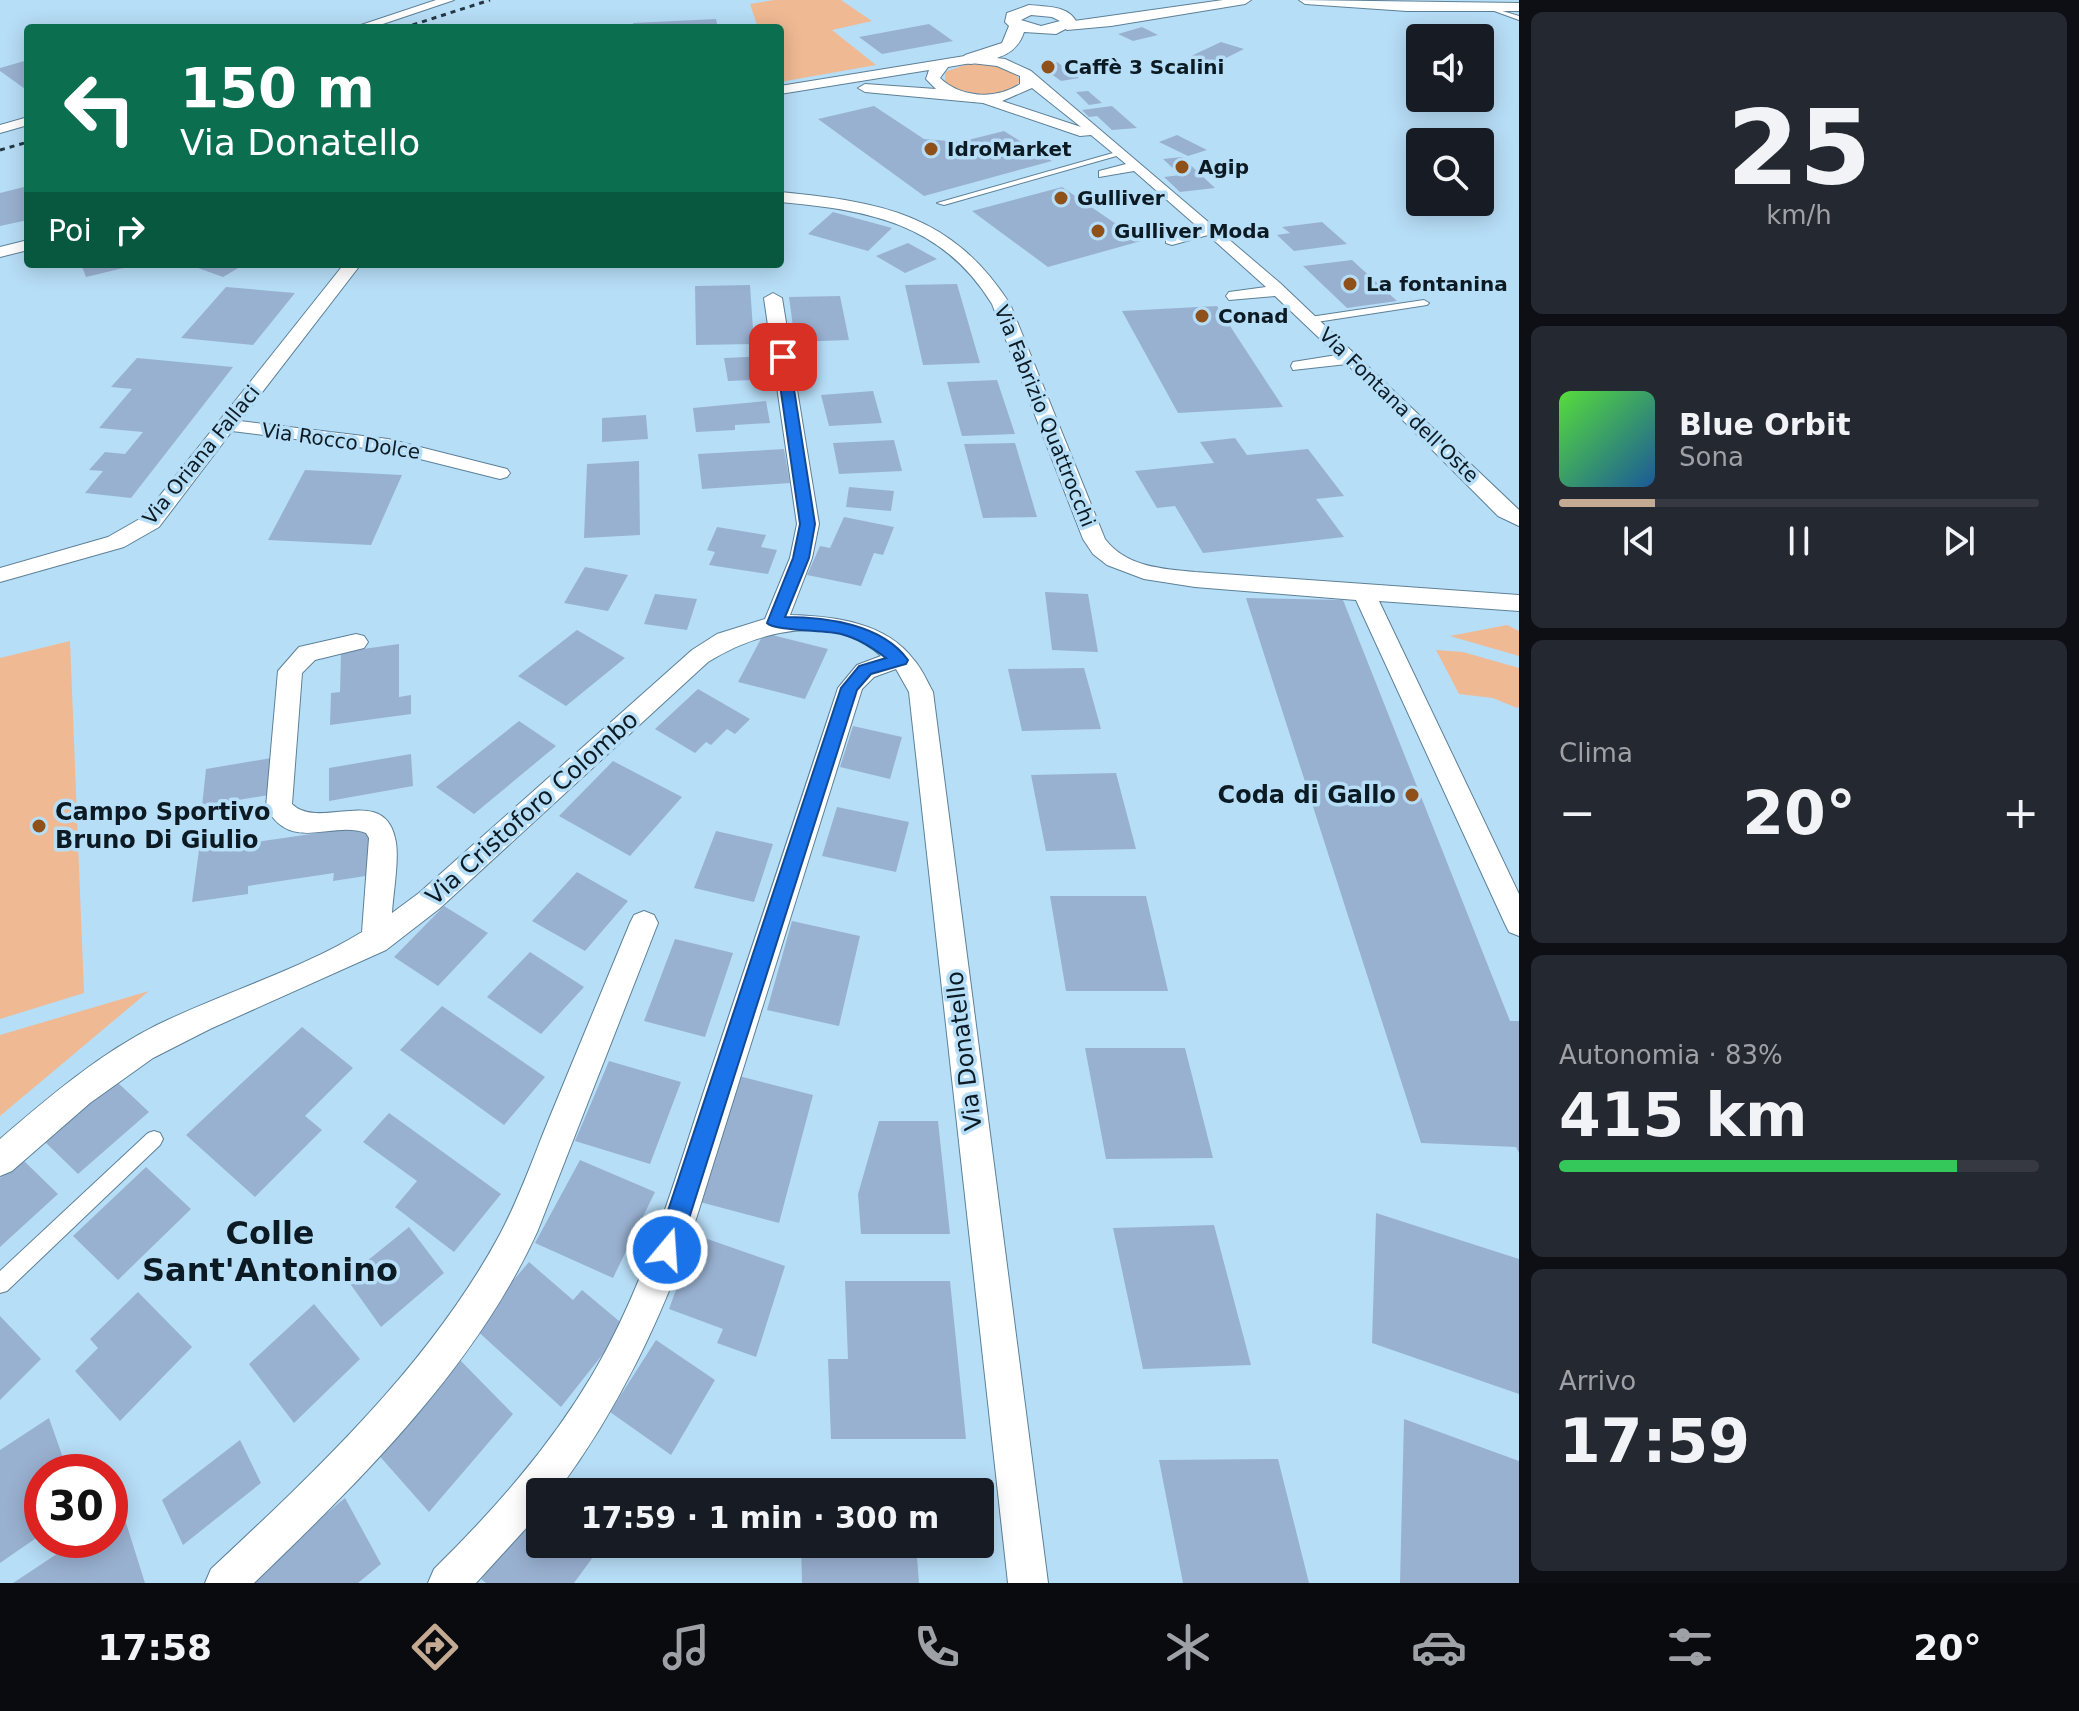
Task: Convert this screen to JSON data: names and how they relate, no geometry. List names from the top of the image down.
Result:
{
  "streets": {
    "street": [
      "Via Fontana dell'Oste",
      "Via Fabrizio Quattrocchi",
      "Via Rocco Dolce",
      "Via Oriana Fallaci",
      "Via Cristoforo Colombo",
      "Via Donatello"
    ]
  },
  "crossings": [
    ["Via Rocco Dolce", "Via Oriana Fallaci"],
    ["Via Cristoforo Colombo", "Via Donatello"]
  ],
  "districts": ["Colle Sant'Antonino"],
  "places": [
    "Caffè 3 Scalini",
    "IdroMarket",
    "Agip",
    "Gulliver",
    "Gulliver Moda",
    "La fontanina",
    "Conad",
    "Coda di Gallo",
    "Campo Sportivo Bruno Di Giulio"
  ],
  "page": {
    "tile": [
      ["25", "km/h"],
      "Clima",
      ["Autonomia · 83%", "415 km"],
      ["Arrivo", "17:59"]
    ],
    "turn": ["150 m", "Via Donatello"],
    "then": "Poi",
    "song": ["Blue Orbit", "Sona"],
    "heat": ["−", "20°", "+"],
    "limit": "30",
    "trip": "17:59 · 1 min · 300 m",
    "tabs": ["17:58", "20°"]
  }
}
